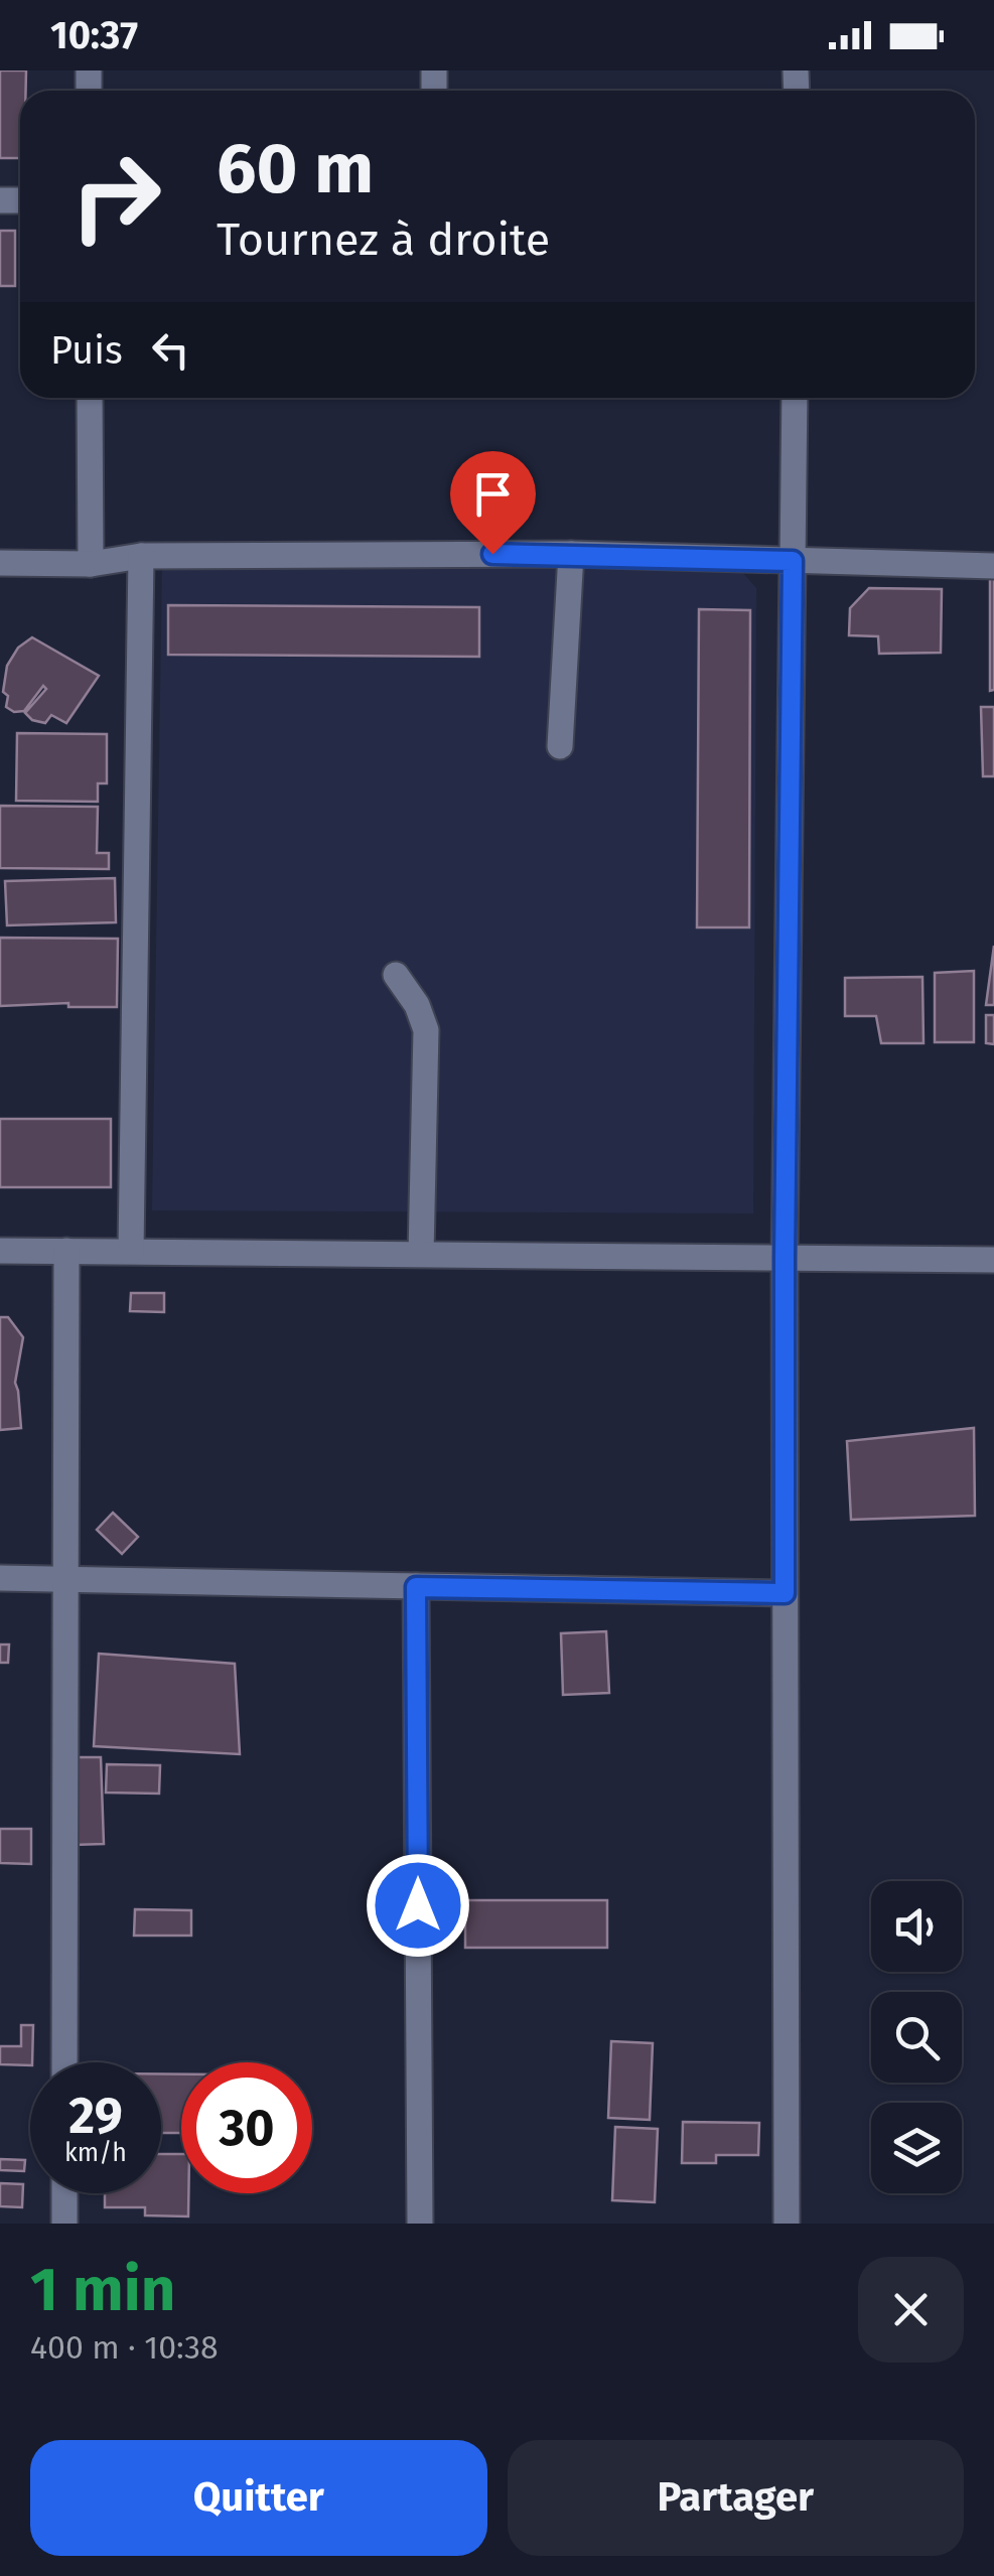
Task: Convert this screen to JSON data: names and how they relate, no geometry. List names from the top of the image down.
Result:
{
  "page": {
    "status": "10:37",
    "turn": ["60 m", "Tournez à droite"],
    "then": "Puis",
    "speed": "29 km/h",
    "limit": "30",
    "heading": ["1 min", "400 m · 10:38"],
    "buttons": ["Quitter", "Partager"]
  }
}
